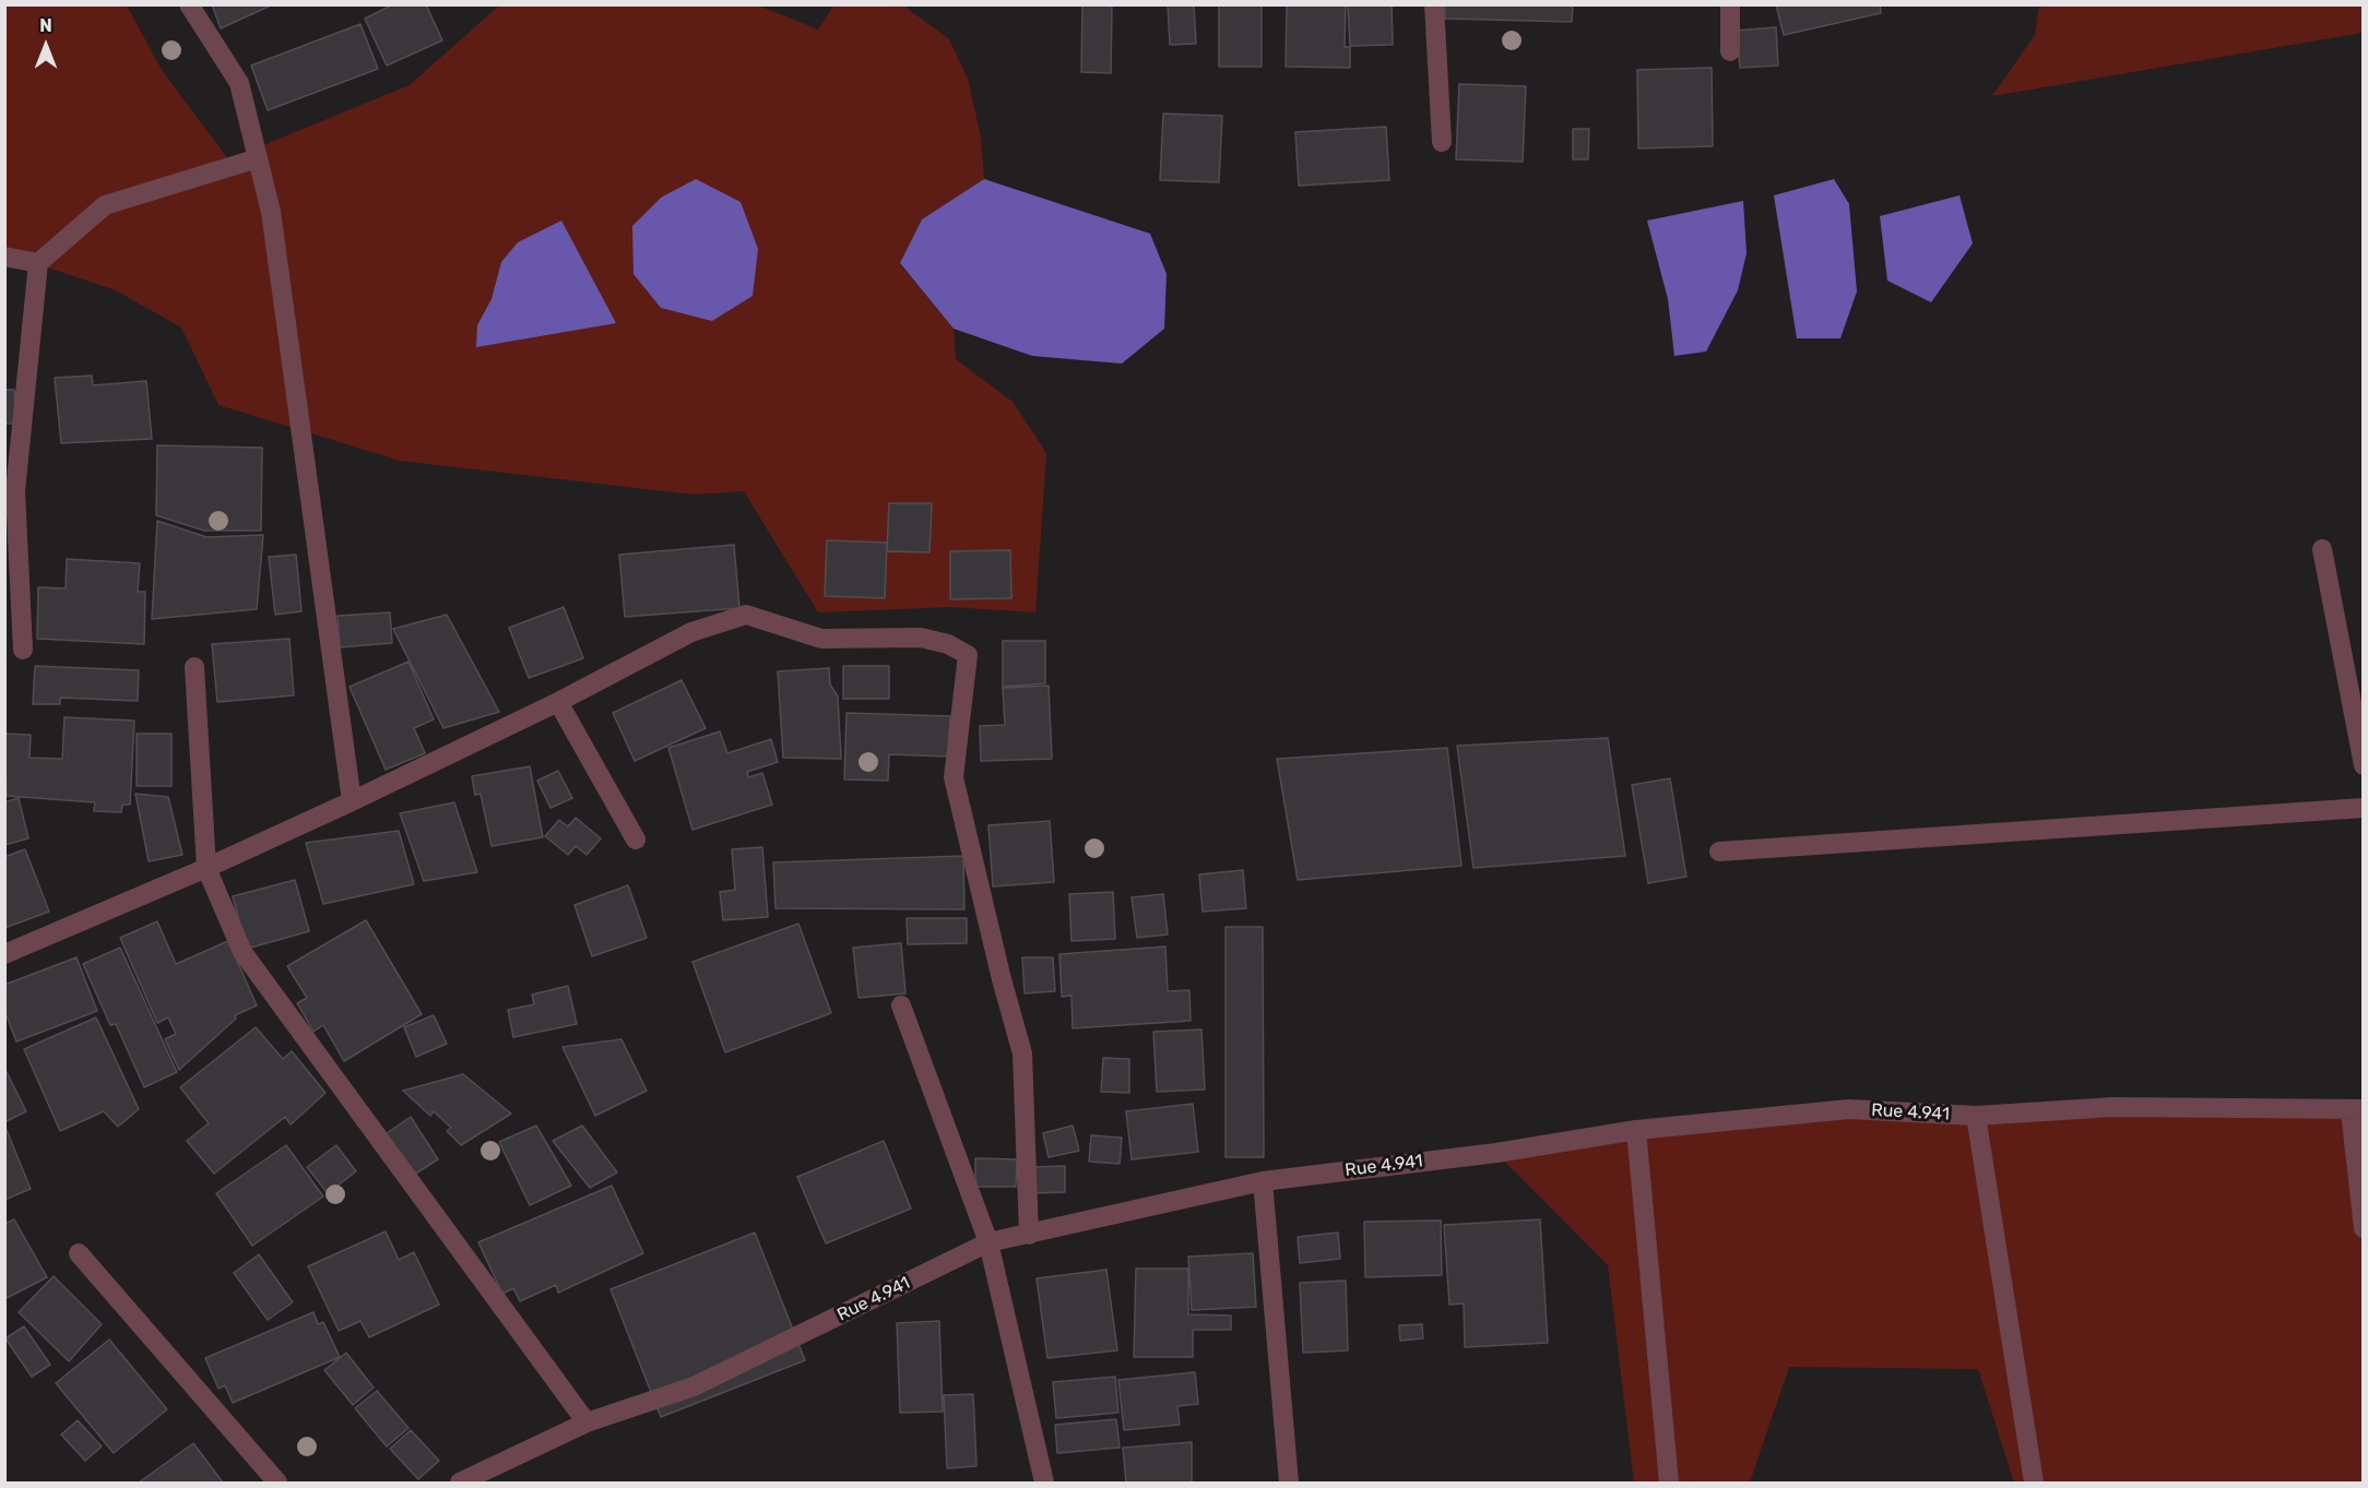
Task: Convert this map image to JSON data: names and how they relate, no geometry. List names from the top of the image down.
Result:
{
  "streets": {
    "street": ["Rue 4.941"]
  },
  "north": "top"
}
